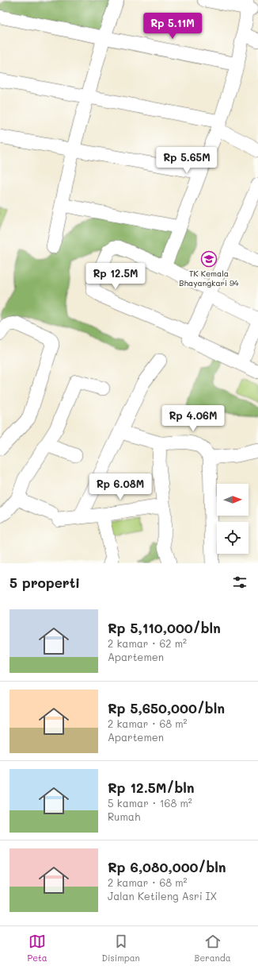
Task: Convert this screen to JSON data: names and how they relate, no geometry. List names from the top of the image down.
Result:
{
  "places": {
    "school or university": ["TK Kemala Bhayangkari 94"]
  },
  "north": "right",
  "page": {
    "price": [
      "Rp 5.11M",
      "Rp 5.65M",
      "Rp 12.5M",
      "Rp 4.06M",
      "Rp 6.08M"
    ],
    "heading": "5 properti",
    "list": [
      {
        "name": "Rp 5,110,000/bln",
        "note": "2 kamar · 62 m² · Apartemen"
      },
      {
        "name": "Rp 5,650,000/bln",
        "note": "2 kamar · 68 m² · Apartemen"
      },
      {
        "name": "Rp 12.5M/bln",
        "note": "5 kamar · 168 m² · Rumah"
      },
      {
        "name": "Rp 6,080,000/bln",
        "note": "2 kamar · 68 m² · Jalan Ketileng Asri IX"
      }
    ],
    "tabs": ["Peta", "Disimpan", "Beranda"]
  }
}
